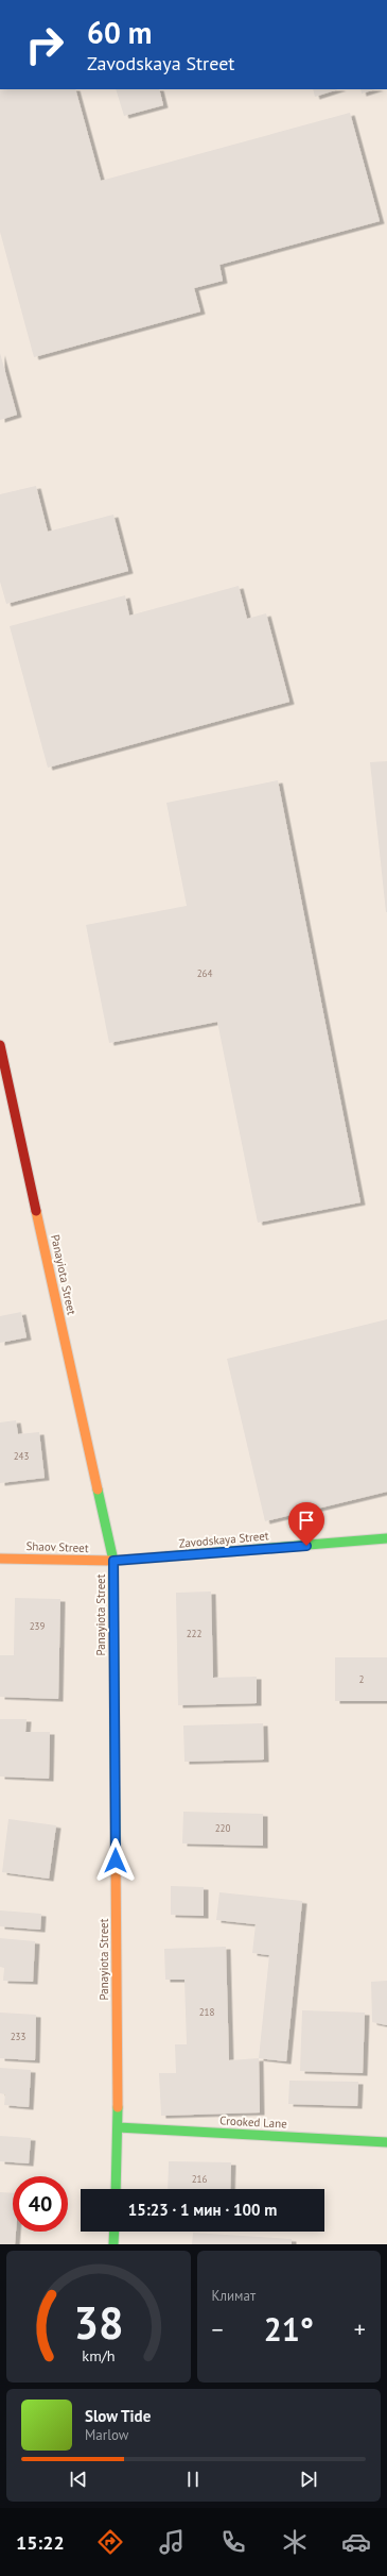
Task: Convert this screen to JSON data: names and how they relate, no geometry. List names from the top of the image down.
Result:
{
  "streets": {
    "street": [
      "Panayiota Street",
      "Zavodskaya Street",
      "Shaov Street",
      "Crooked Lane"
    ]
  },
  "crossings": [
    ["Panayiota Street", "Zavodskaya Street"],
    ["Panayiota Street", "Shaov Street"],
    ["Panayiota Street", "Crooked Lane"],
    ["Zavodskaya Street", "Shaov Street"]
  ],
  "house_numbers": [
    "264",
    "243",
    "239",
    "222",
    "2",
    "220",
    "218",
    "233",
    "216"
  ],
  "page": {
    "turn": ["60 m", "Zavodskaya Street"],
    "limit": "40",
    "trip": "15:23 · 1 мин · 100 m",
    "tile": "Климат",
    "heat": ["−", "21°", "+"],
    "song": ["Slow Tide", "Marlow"],
    "tabs": "15:22",
    "gauge": ["38", "km/h"]
  }
}
